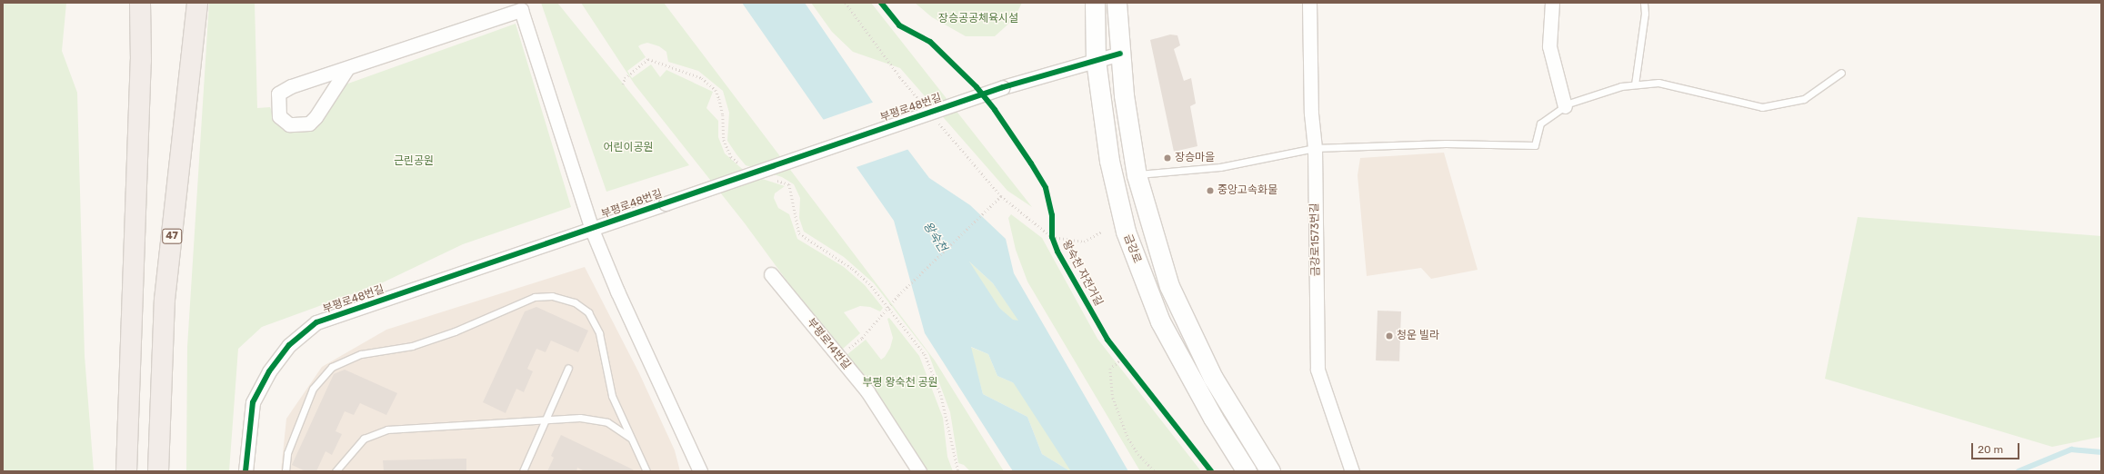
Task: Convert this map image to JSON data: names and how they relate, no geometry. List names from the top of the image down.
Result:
{
  "streets": {
    "highway": ["47"],
    "main road": ["금강로"],
    "street": ["부평로48번길", "금강로1573번길", "부평로14번길"],
    "cycle path": ["왕숙천 자전거길"]
  },
  "crossings": [
    ["부평로48번길", "금강로"]
  ],
  "water": ["왕숙천"],
  "parks": [
    "장승공공체육시설",
    "어린이공원",
    "근린공원",
    "부평 왕숙천 공원"
  ],
  "places": ["장승마을", "중앙고속화물", "청운 빌라"],
  "scale_bar": "20 m"
}
